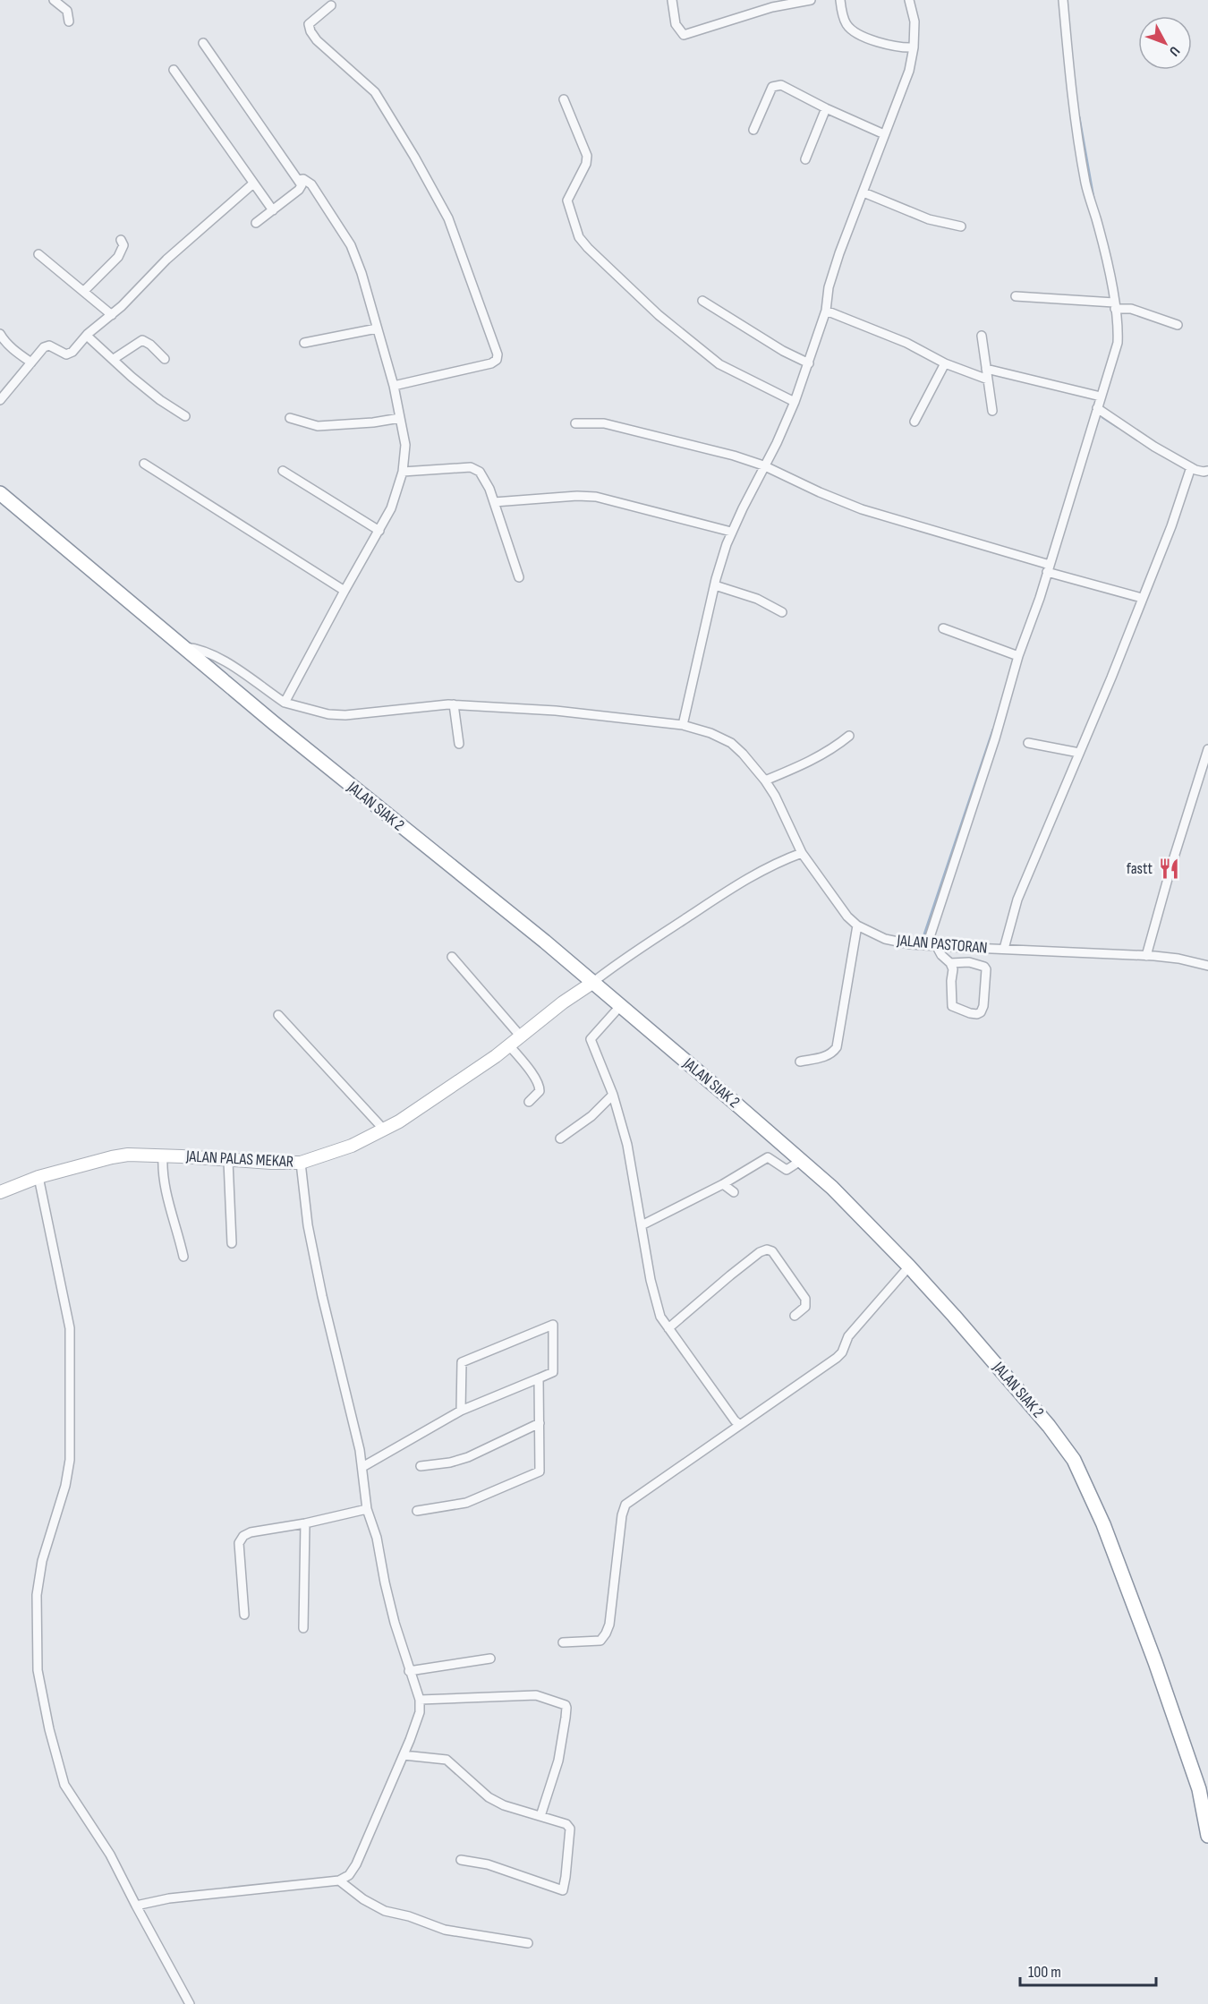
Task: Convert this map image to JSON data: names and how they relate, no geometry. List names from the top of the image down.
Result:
{
  "streets": {
    "highway": ["JALAN SIAK 2"],
    "main road": ["JALAN PALAS MEKAR"],
    "street": ["JALAN PASTORAN"]
  },
  "crossings": [
    ["JALAN SIAK 2", "JALAN PALAS MEKAR"]
  ],
  "places": {
    "restaurant": ["fastt"]
  },
  "scale_bar": "100 m",
  "north": "bottom right"
}
